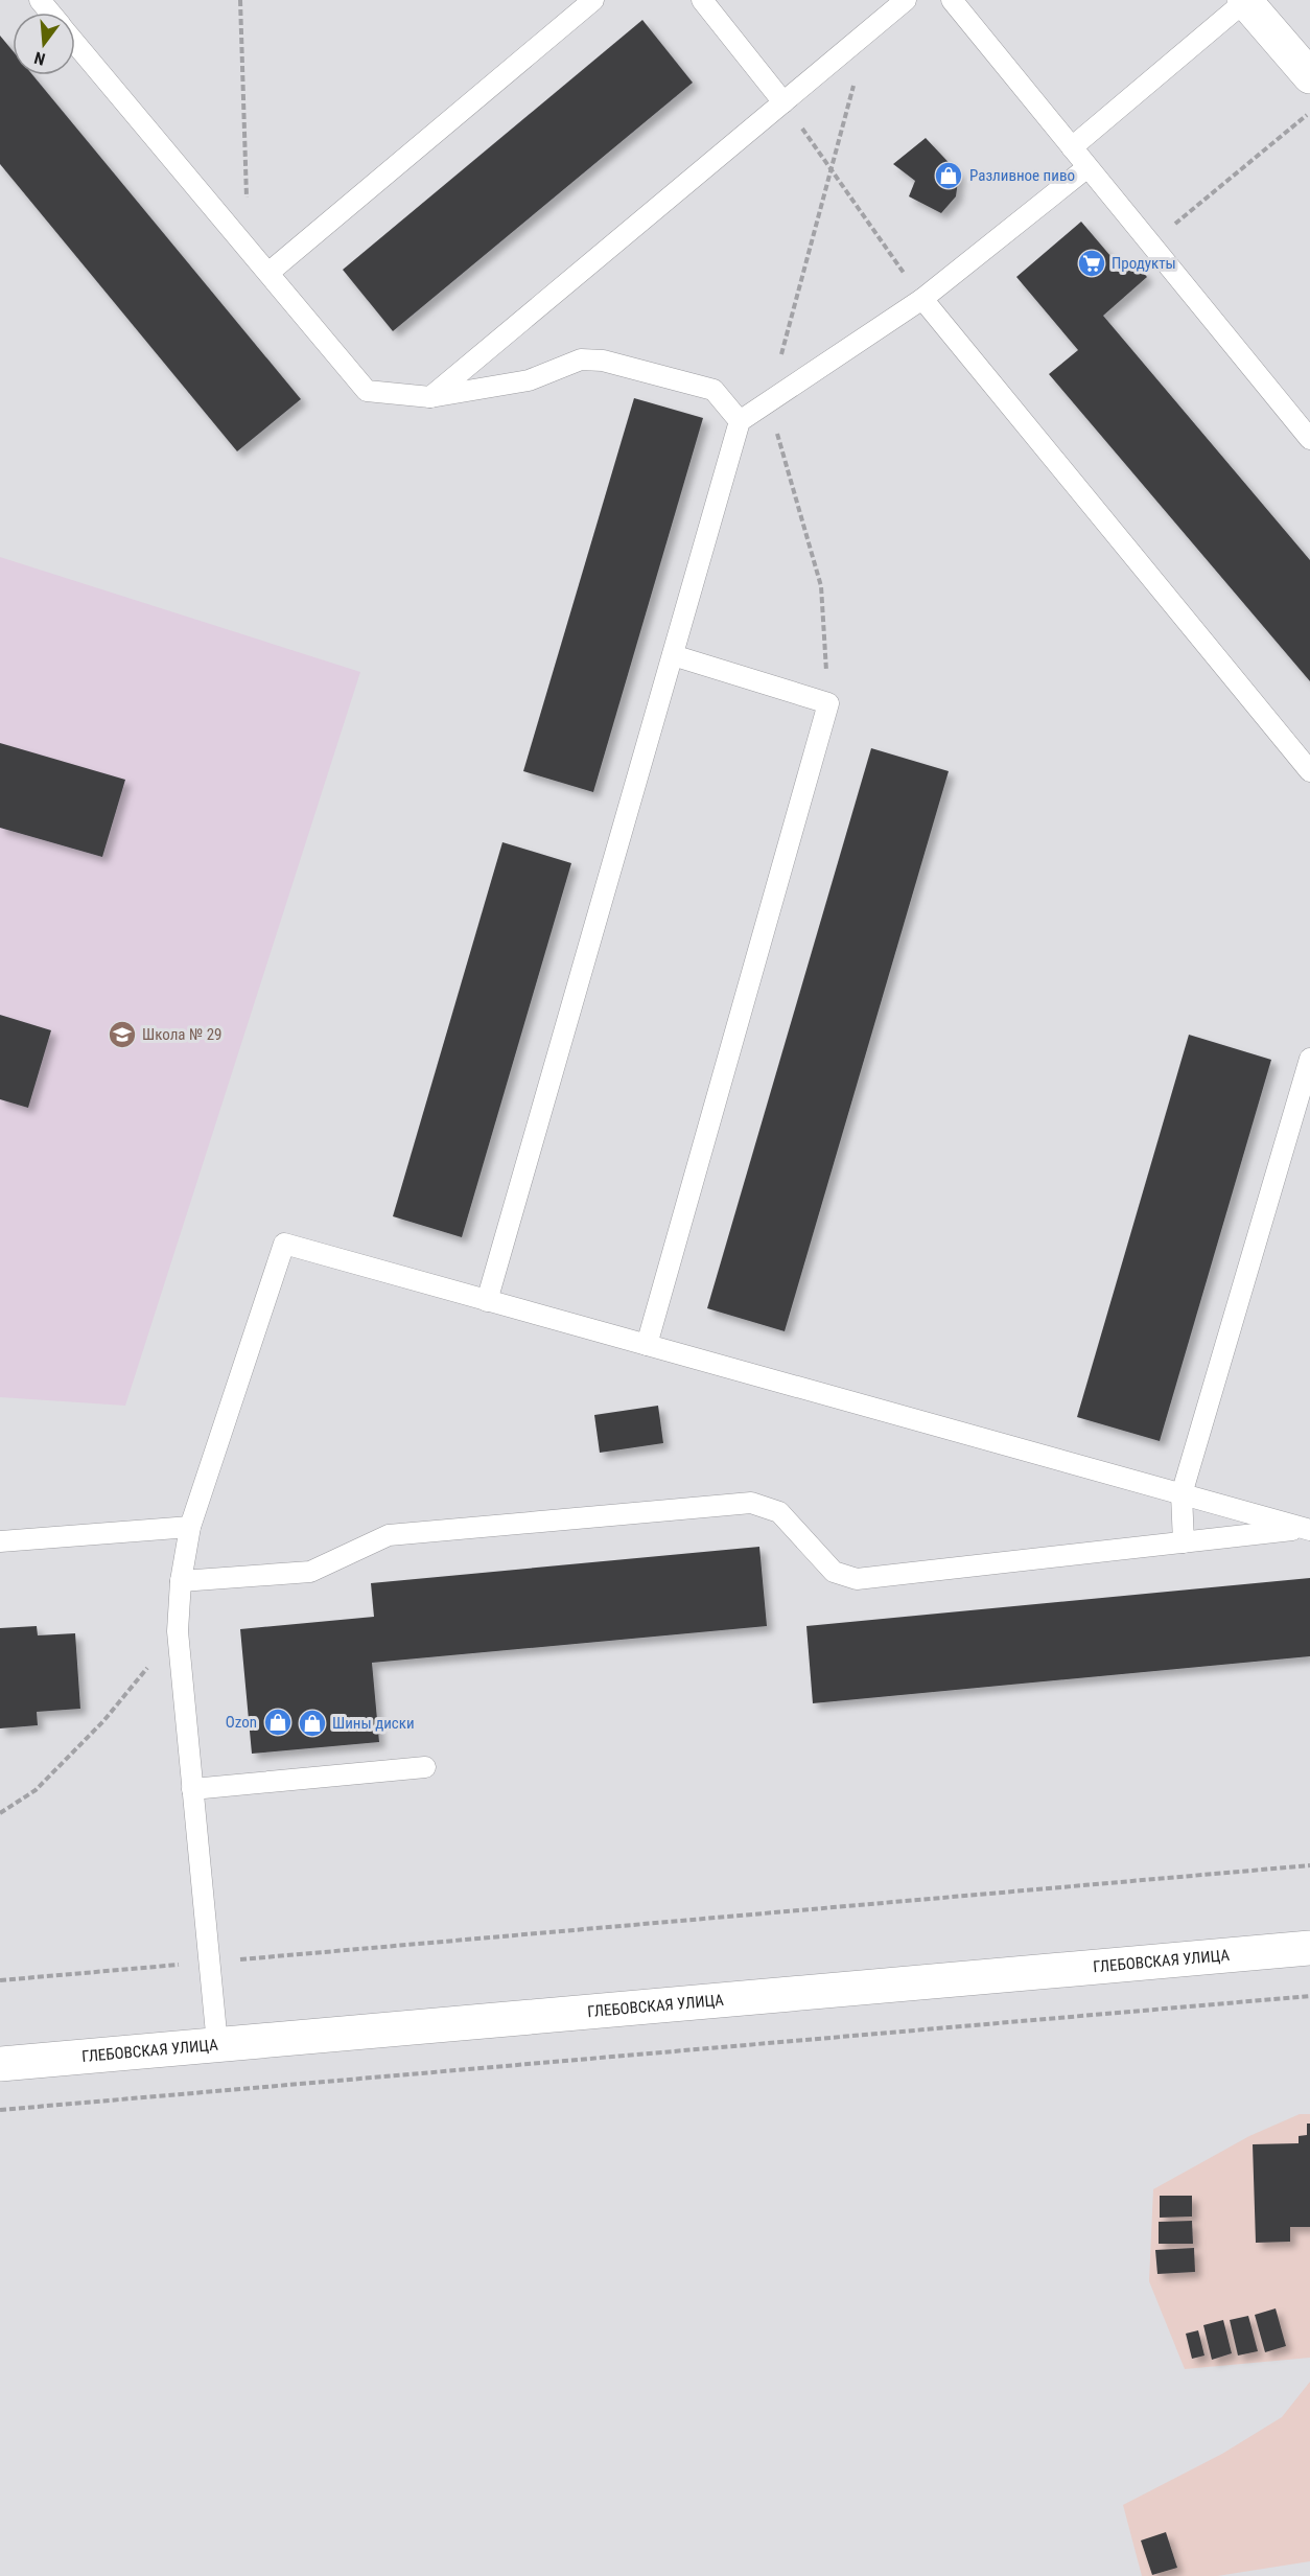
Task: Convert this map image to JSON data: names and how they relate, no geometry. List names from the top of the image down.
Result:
{
  "streets": {
    "main road": ["ГЛЕБОВСКАЯ УЛИЦА"]
  },
  "places": {
    "shop": ["Разливное пиво", "Ozon", "Шины диски"],
    "supermarket": ["Продукты"],
    "school or university": ["Школа № 29"]
  },
  "north": "bottom"
}
